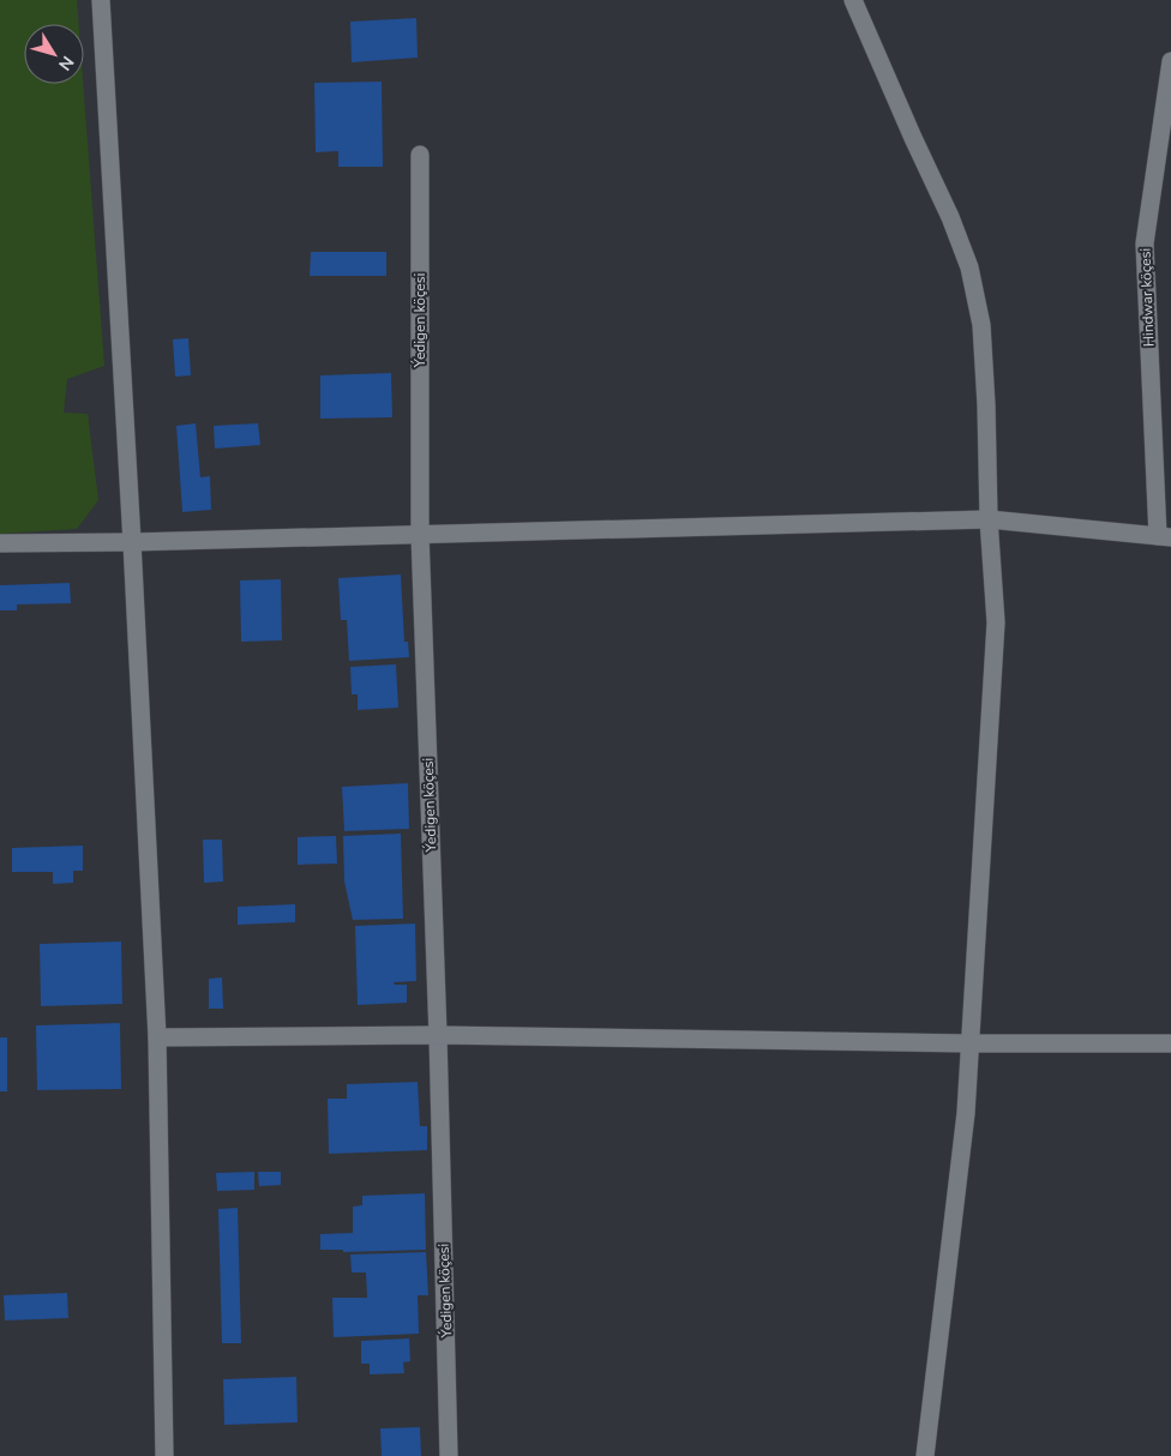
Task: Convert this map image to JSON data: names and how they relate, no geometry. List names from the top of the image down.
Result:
{
  "streets": {
    "street": ["Hindwar köçesi", "Ýedigen köçesi"]
  },
  "north": "bottom right"
}
